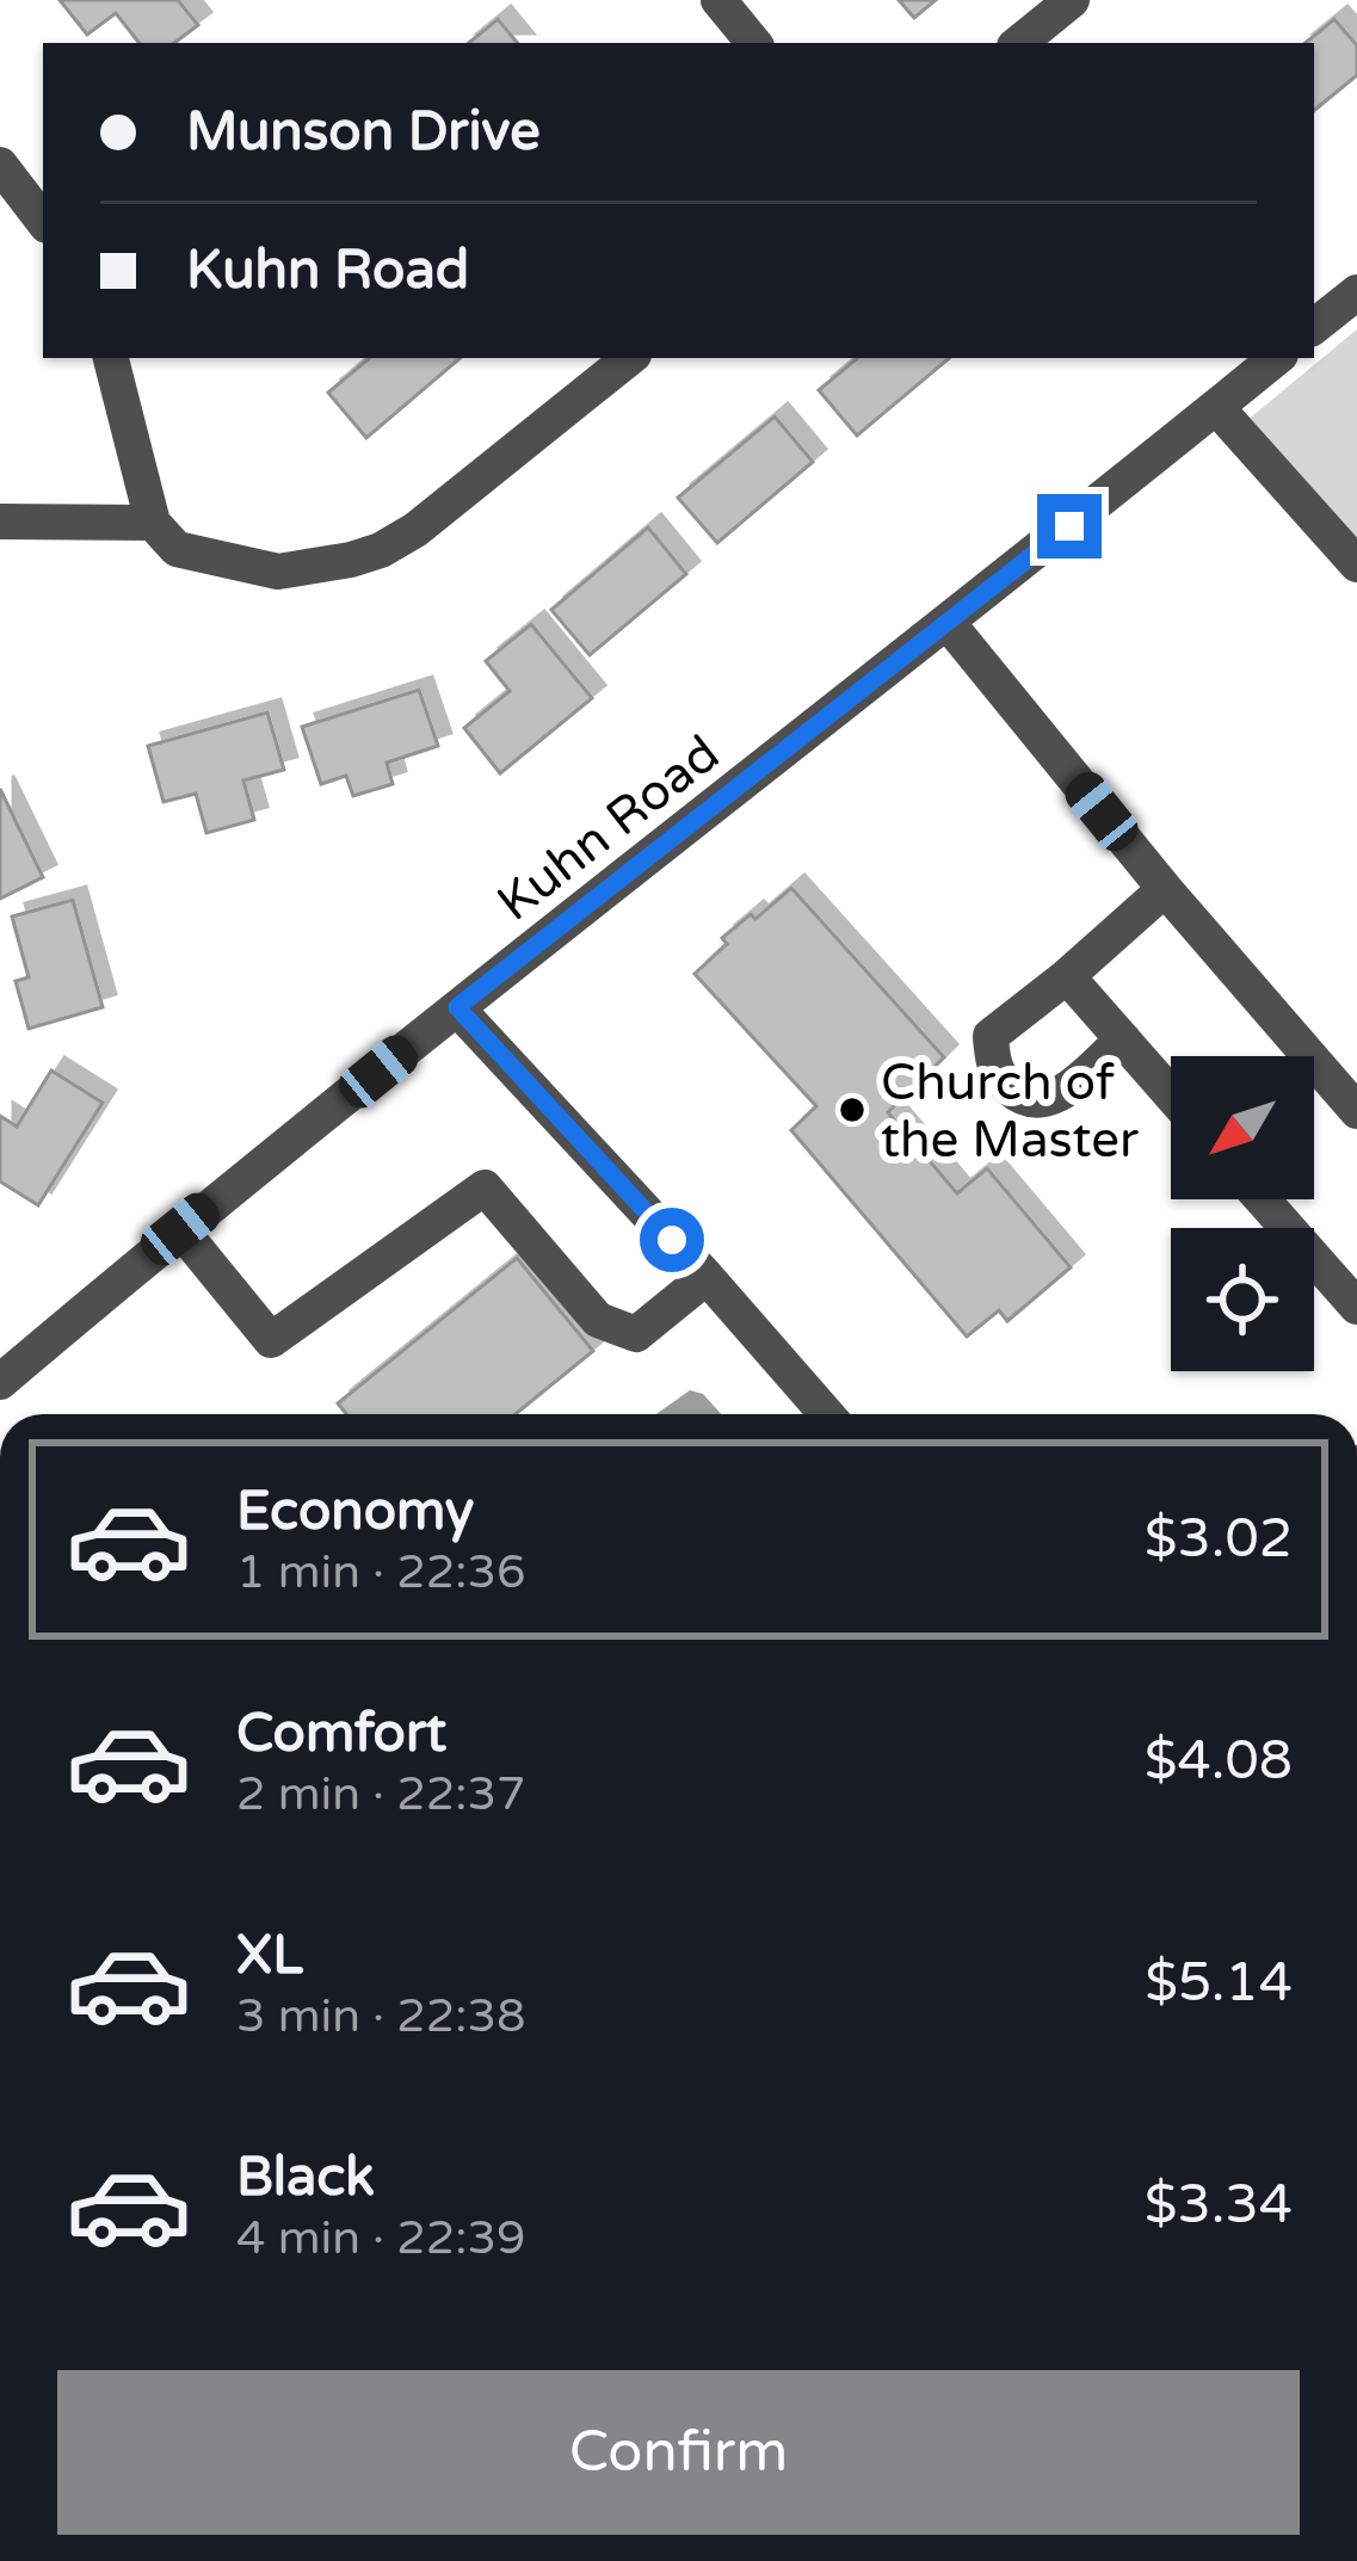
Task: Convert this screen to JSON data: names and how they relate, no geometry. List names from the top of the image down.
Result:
{
  "streets": {
    "street": ["Kuhn Road"]
  },
  "places": ["Church of the Master"],
  "north": "bottom left",
  "page": {
    "banner": ["Munson Drive", "Kuhn Road"],
    "list": [
      {
        "name": "Economy",
        "note": "1 min · 22:36",
        "value": "$3.02"
      },
      {
        "name": "Comfort",
        "note": "2 min · 22:37",
        "value": "$4.08"
      },
      {
        "name": "XL",
        "note": "3 min · 22:38",
        "value": "$5.14"
      },
      {
        "name": "Black",
        "note": "4 min · 22:39",
        "value": "$3.34"
      }
    ],
    "buttons": "Confirm"
  }
}
